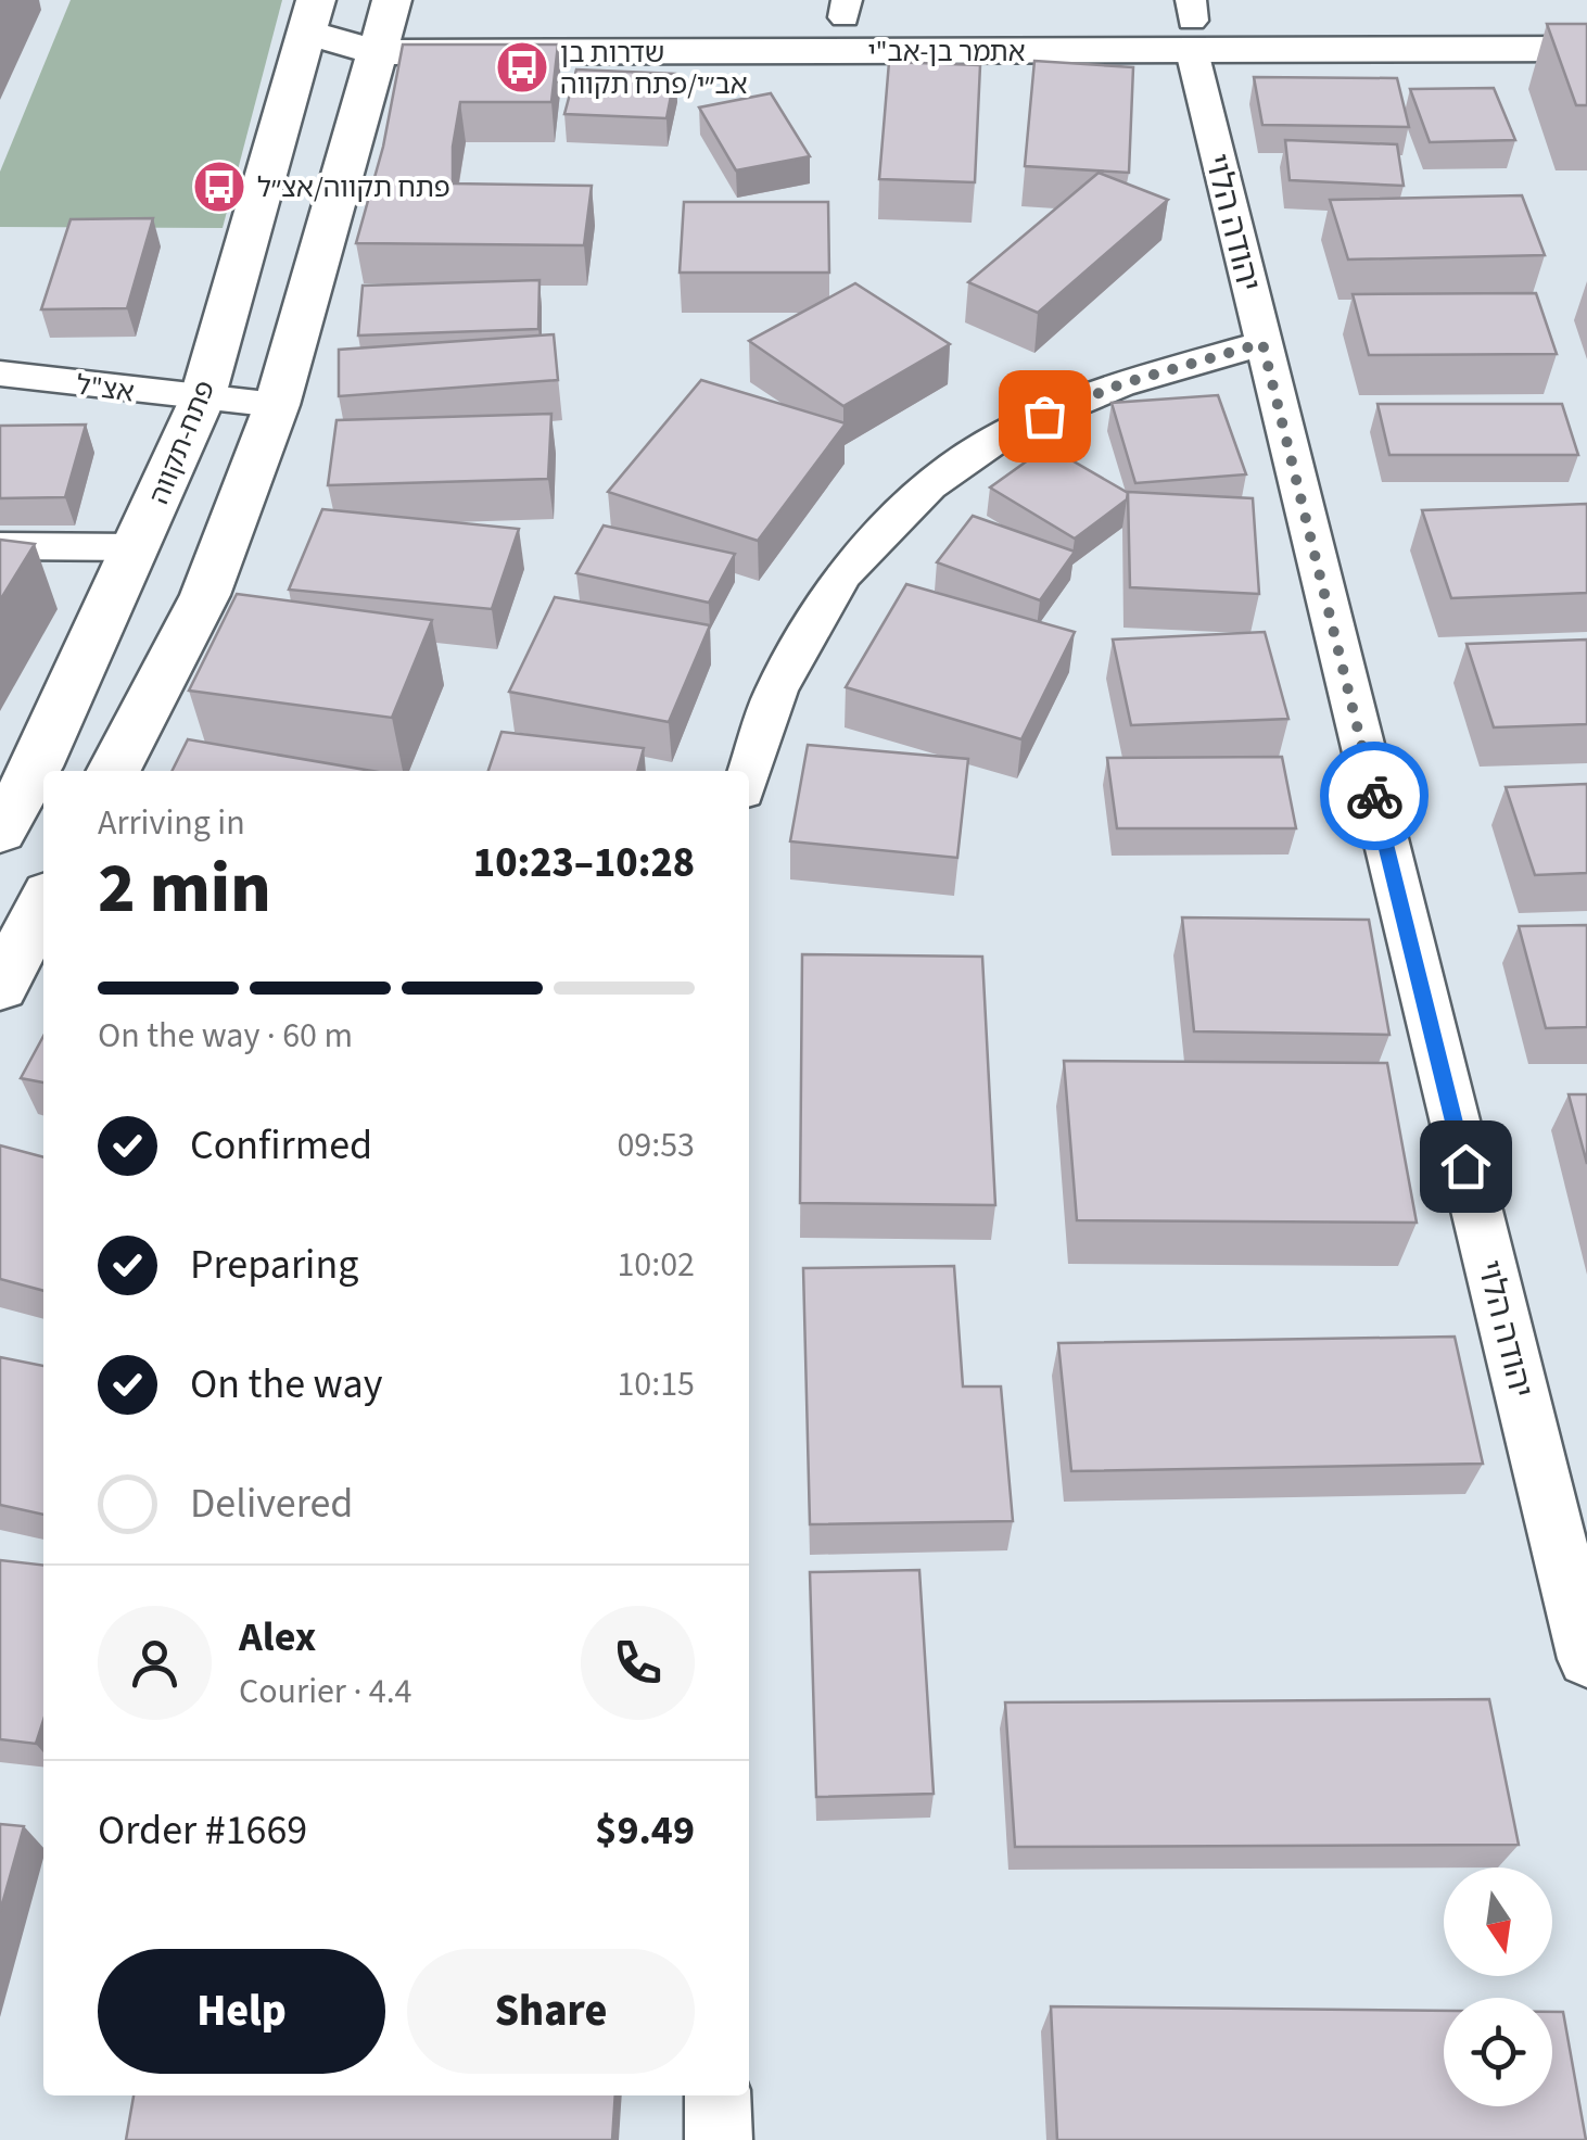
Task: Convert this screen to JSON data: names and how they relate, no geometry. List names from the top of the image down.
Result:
{
  "streets": {
    "main road": ["אתמר בן-אב\"י", "פתח-תקווה"],
    "street": ["יהודה הלוי", "אצ\"ל"]
  },
  "crossings": [
    ["אתמר בן-אב\"י", "יהודה הלוי"],
    ["אתמר בן-אב\"י", "פתח-תקווה"],
    ["אצ\"ל", "פתח-תקווה"]
  ],
  "places": {
    "bus stop": ["שדרות בן אב״י/פתח תקווה", "פתח תקווה/אצ״ל"]
  },
  "north": "bottom",
  "page": {
    "heading": ["2 min", "Arriving in", "10:23–10:28"],
    "panel": [
      "Alex",
      "Courier · 4.4",
      "Order #1669",
      "$9.49"
    ],
    "bar": "On the way · 60 m",
    "list": [
      ["Confirmed", "09:53"],
      ["Preparing", "10:02"],
      ["On the way", "10:15"],
      "Delivered"
    ],
    "buttons": ["Help", "Share"]
  }
}
